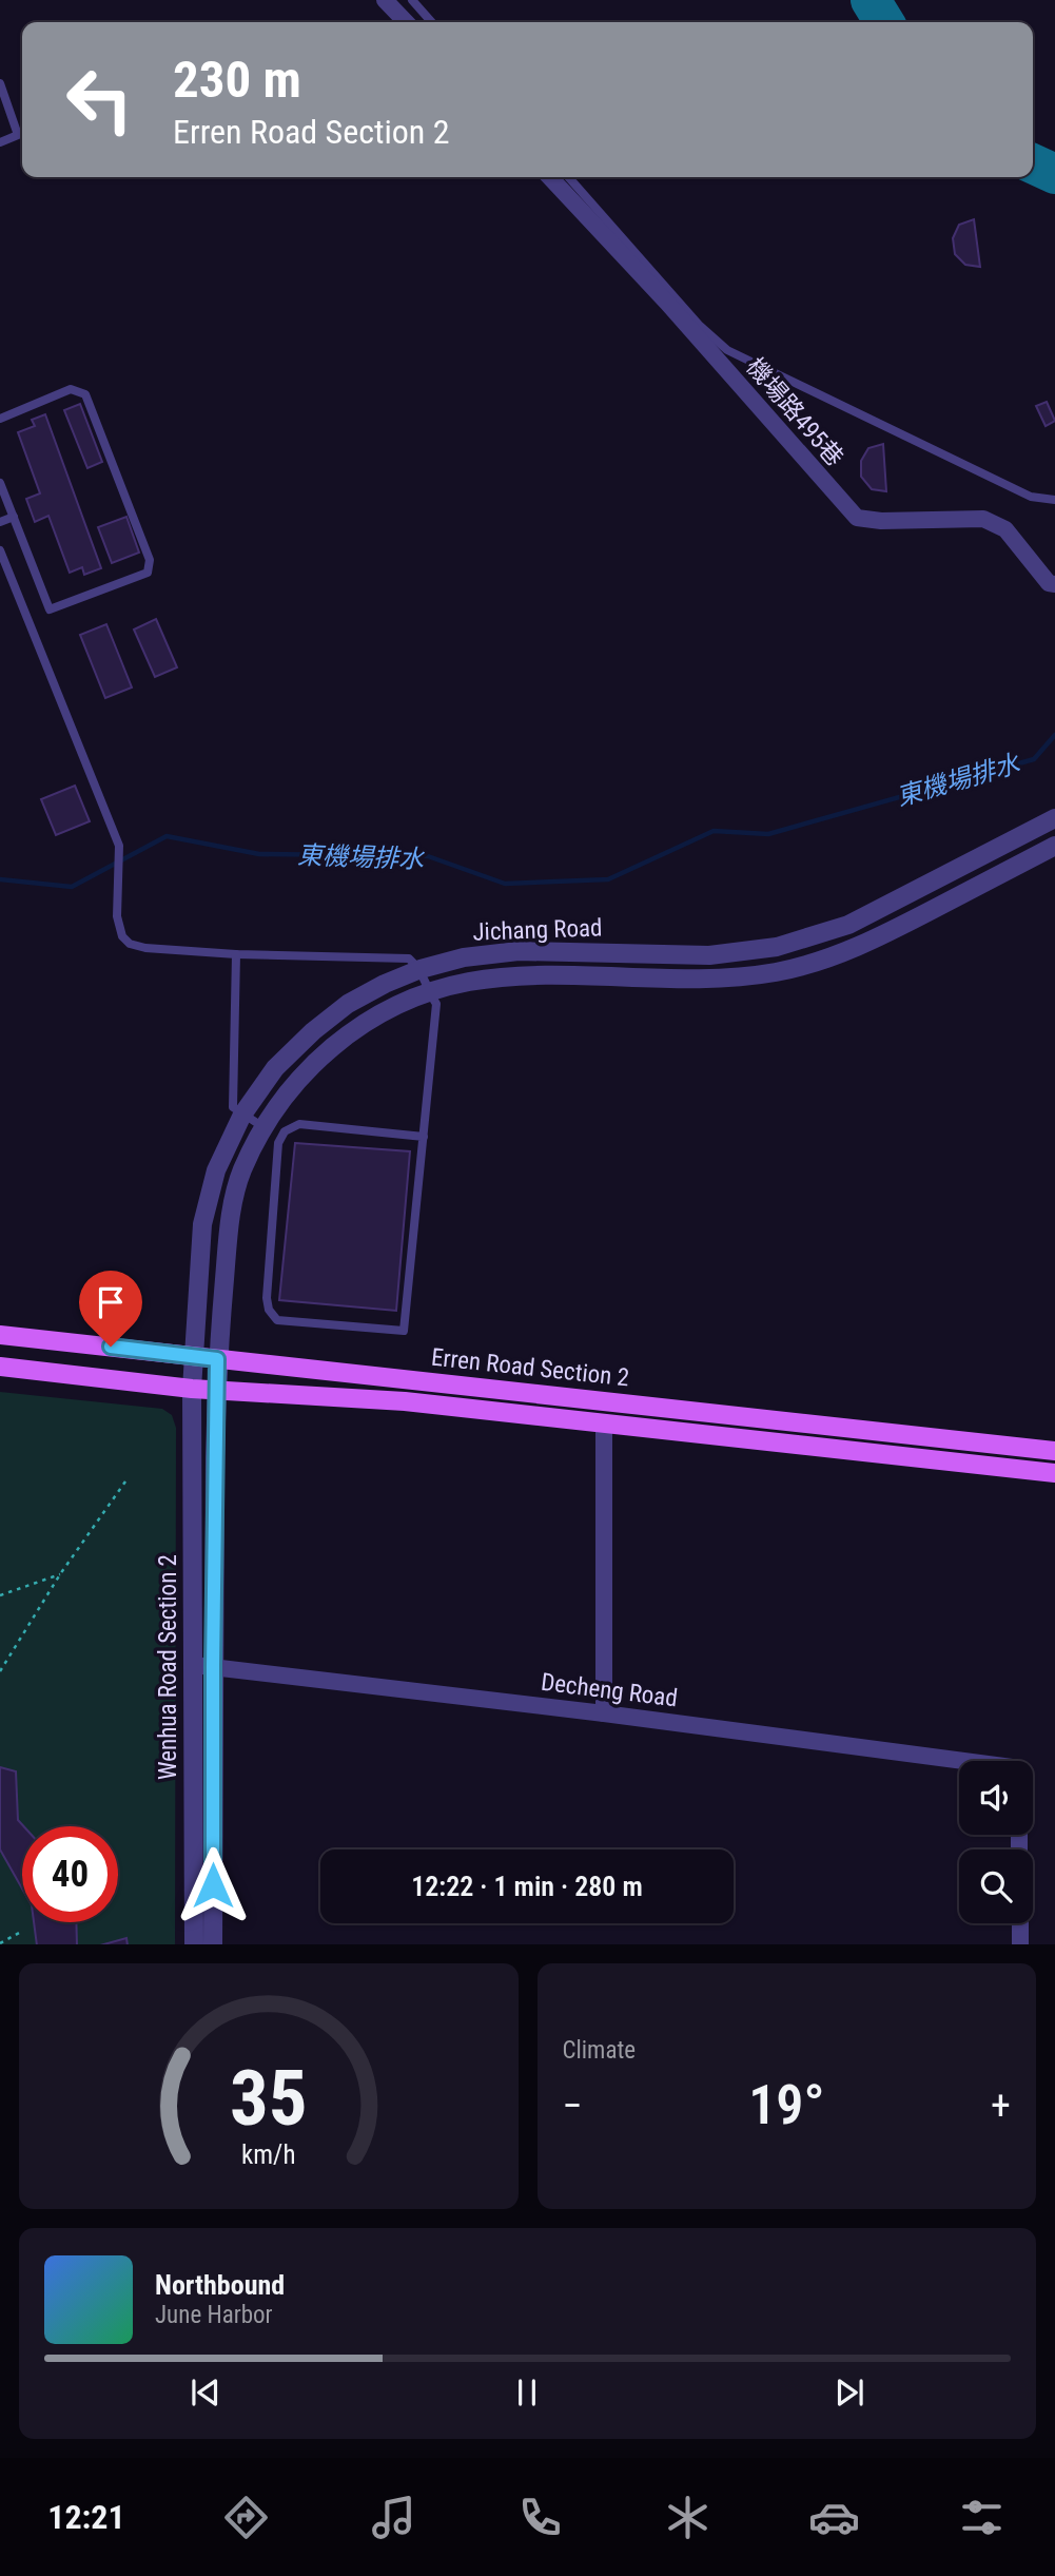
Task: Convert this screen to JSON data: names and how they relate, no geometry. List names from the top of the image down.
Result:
{
  "streets": {
    "main road": ["Erren Road Section 2"],
    "street": [
      "機場路495巷",
      "Jichang Road",
      "Wenhua Road Section 2",
      "Decheng Road"
    ]
  },
  "crossings": [
    ["Jichang Road", "Erren Road Section 2"],
    ["Jichang Road", "Wenhua Road Section 2"],
    ["Erren Road Section 2", "Wenhua Road Section 2"],
    ["Wenhua Road Section 2", "Decheng Road"]
  ],
  "water": ["東機場排水"],
  "page": {
    "turn": ["230 m", "Erren Road Section 2"],
    "limit": "40",
    "trip": "12:22 · 1 min · 280 m",
    "tile": "Climate",
    "heat": ["−", "19°", "+"],
    "song": ["Northbound", "June Harbor"],
    "tabs": "12:21",
    "gauge": ["35", "km/h"]
  }
}
